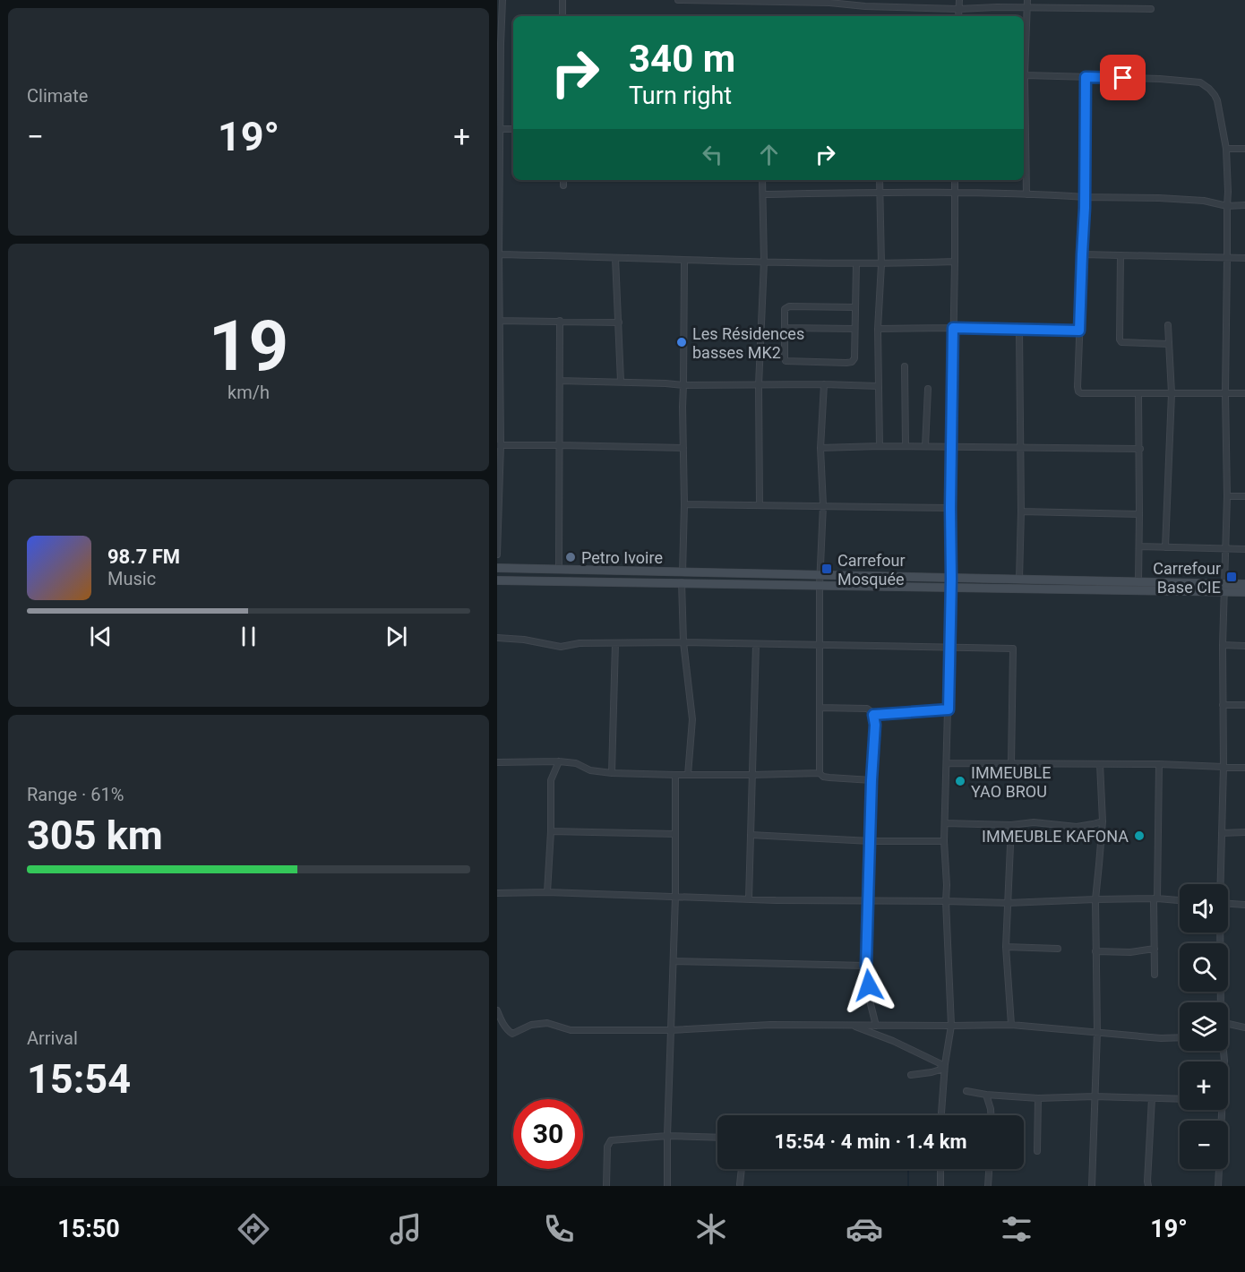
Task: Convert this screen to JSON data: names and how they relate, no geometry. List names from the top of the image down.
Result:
{
  "places": {
    "other": [
      "Les Résidences basses MK2",
      "Petro Ivoire",
      "IMMEUBLE YAO BROU",
      "IMMEUBLE KAFONA"
    ],
    "transit": ["Carrefour Mosquée", "Carrefour Base CIE"]
  },
  "page": {
    "tile": [
      "Climate",
      ["19", "km/h"],
      ["Range · 61%", "305 km"],
      ["Arrival", "15:54"]
    ],
    "turn": ["340 m", "Turn right"],
    "heat": ["−", "19°", "+"],
    "song": ["98.7 FM", "Music"],
    "map_buttons": ["+", "−"],
    "limit": "30",
    "trip": "15:54 · 4 min · 1.4 km",
    "tabs": ["15:50", "19°"]
  }
}
